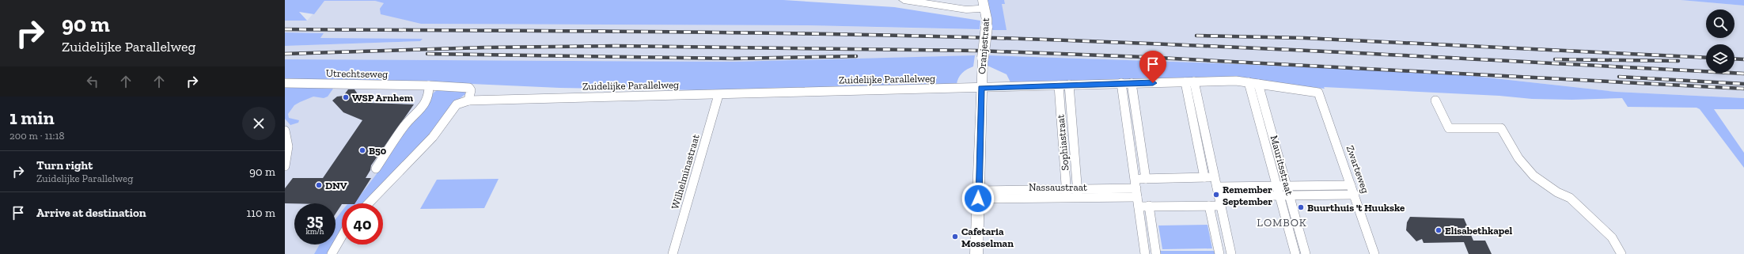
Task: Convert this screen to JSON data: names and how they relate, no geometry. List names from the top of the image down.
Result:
{
  "streets": {
    "street": [
      "Oranjestraat",
      "Utrechtseweg",
      "Zuidelijke Parallelweg",
      "Sophiastraat",
      "Mauritsstraat",
      "Zwarteweg",
      "Wilhelminastraat",
      "Nassaustraat"
    ]
  },
  "crossings": [
    ["Oranjestraat", "Zuidelijke Parallelweg"],
    ["Oranjestraat", "Nassaustraat"],
    ["Utrechtseweg", "Zuidelijke Parallelweg"],
    ["Zuidelijke Parallelweg", "Sophiastraat"],
    ["Zuidelijke Parallelweg", "Mauritsstraat"],
    ["Zuidelijke Parallelweg", "Zwarteweg"],
    ["Zuidelijke Parallelweg", "Wilhelminastraat"],
    ["Sophiastraat", "Nassaustraat"],
    ["Mauritsstraat", "Nassaustraat"],
    ["Zwarteweg", "Nassaustraat"]
  ],
  "districts": ["LOMBOK"],
  "places": [
    "WSP Arnhem",
    "B50",
    "DNV",
    "Remember September",
    "Buurthuis 't Huukske",
    "Elisabethkapel",
    "Cafetaria Mosselman"
  ],
  "page": {
    "turn": ["90 m", "Zuidelijke Parallelweg"],
    "heading": ["1 min", "200 m · 11:18"],
    "list": [
      {
        "name": "Turn right",
        "note": "Zuidelijke Parallelweg",
        "value": "90 m"
      },
      {
        "name": "Arrive at destination",
        "value": "110 m"
      }
    ],
    "speed": "35 km/h",
    "limit": "40"
  }
}
